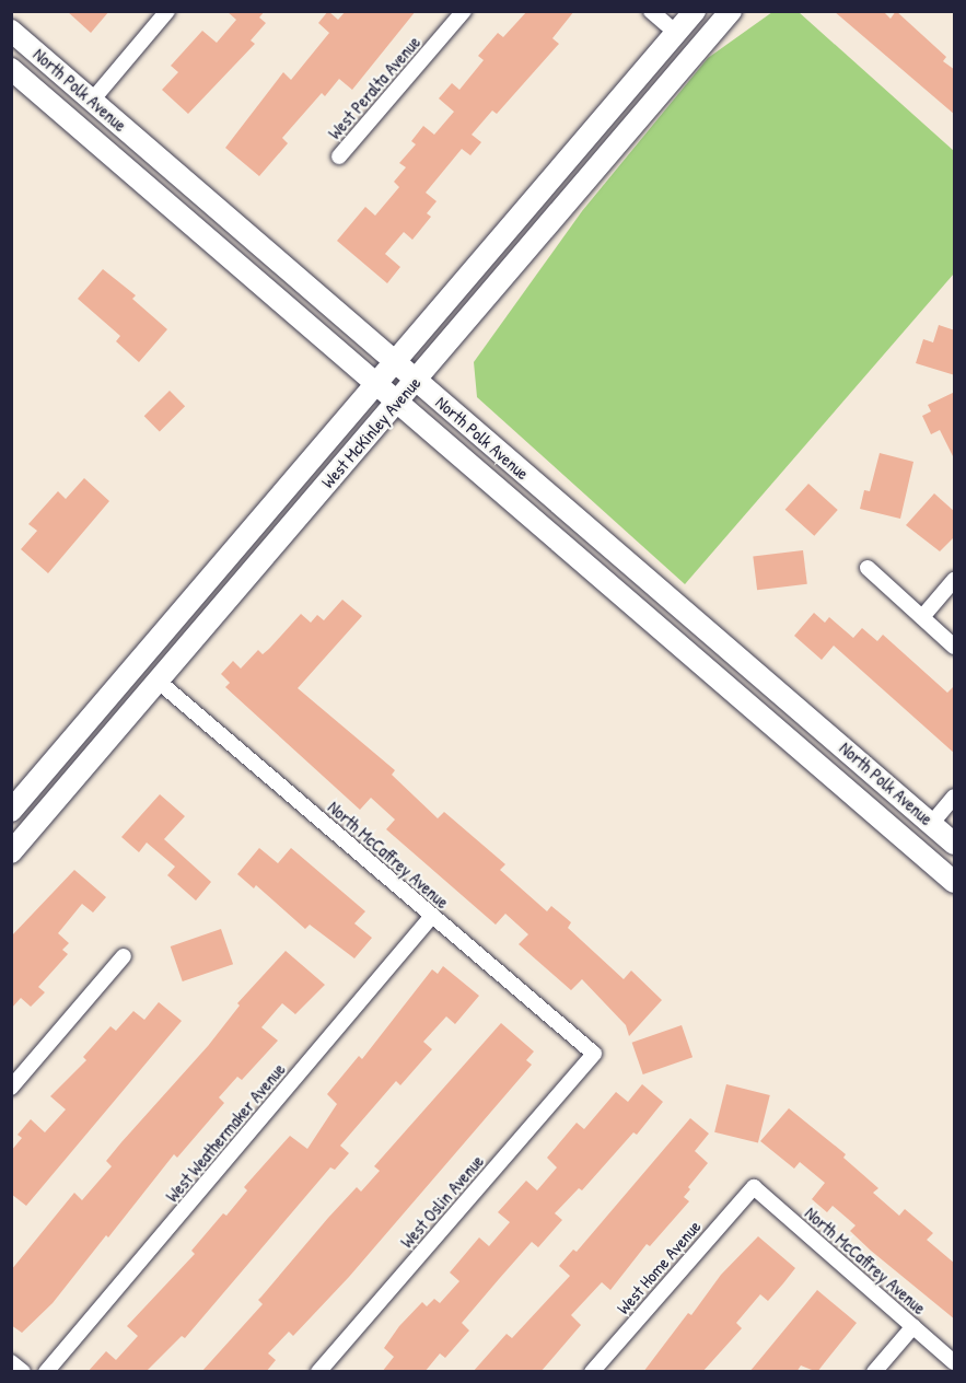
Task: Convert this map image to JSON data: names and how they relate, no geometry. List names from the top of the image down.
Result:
{
  "streets": {
    "main road": ["North Polk Avenue", "West McKinley Avenue"],
    "street": [
      "West Peralta Avenue",
      "North McCaffrey Avenue",
      "West Weathermaker Avenue",
      "West Oslin Avenue",
      "West Home Avenue"
    ]
  },
  "crossings": [
    ["North Polk Avenue", "West McKinley Avenue"],
    ["West McKinley Avenue", "North McCaffrey Avenue"],
    ["North McCaffrey Avenue", "West Weathermaker Avenue"],
    ["North McCaffrey Avenue", "West Oslin Avenue"],
    ["North McCaffrey Avenue", "West Home Avenue"]
  ]
}
